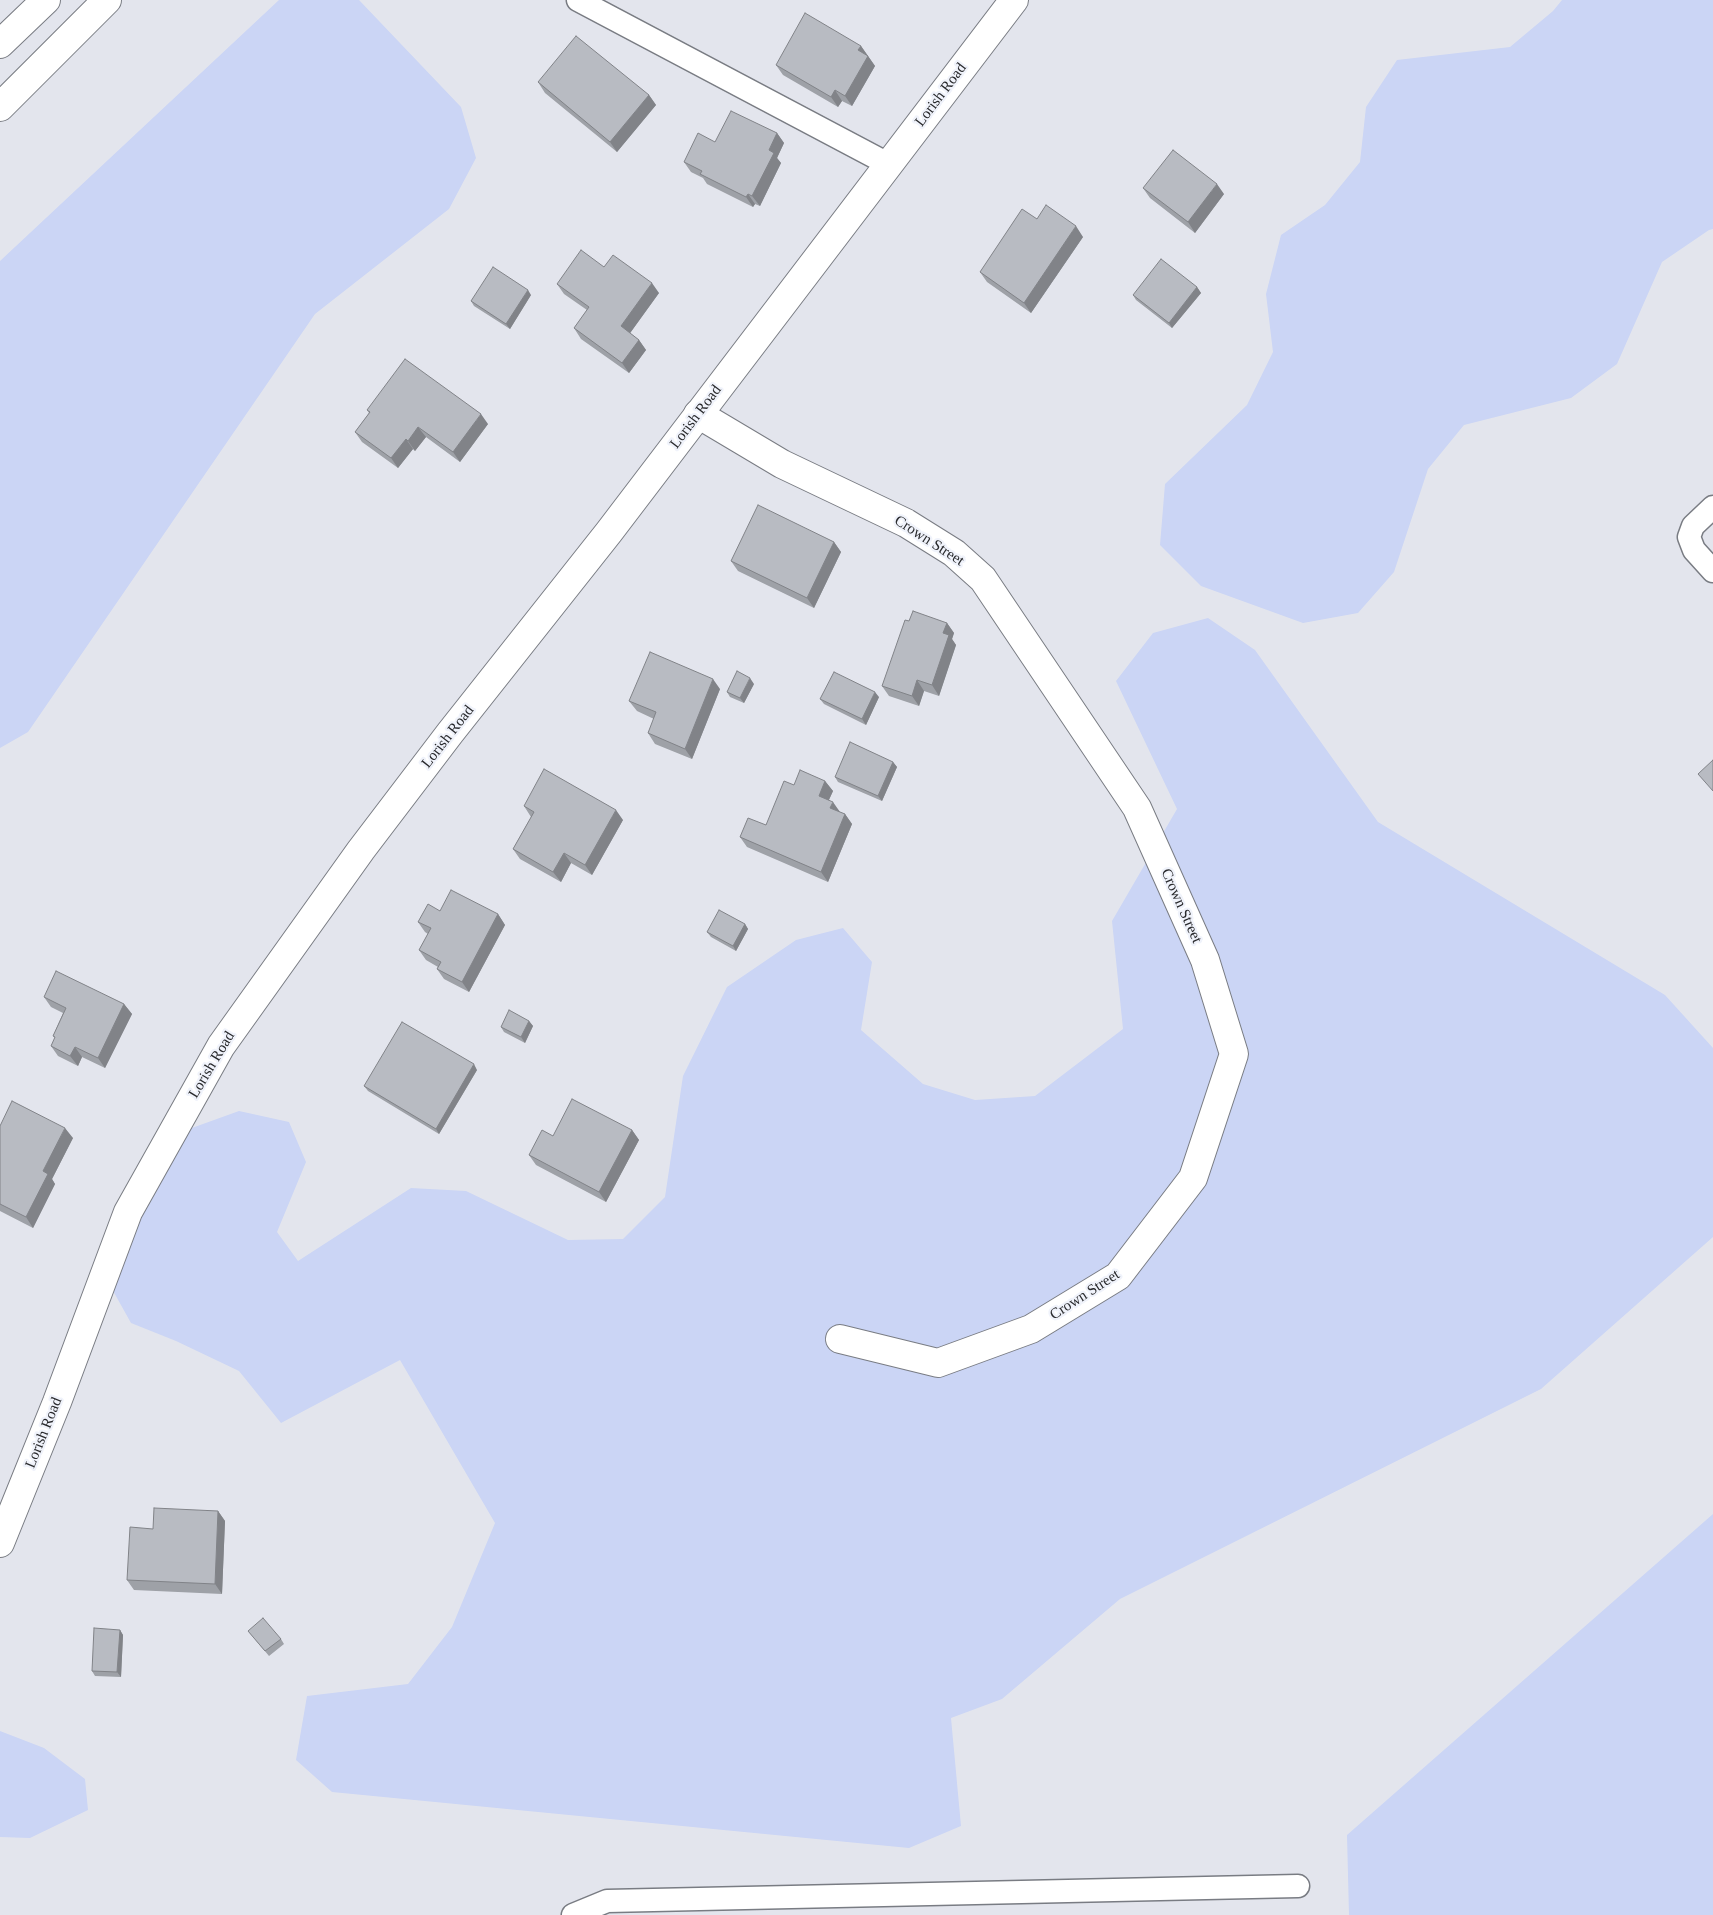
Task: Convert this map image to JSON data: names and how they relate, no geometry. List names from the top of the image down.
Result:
{
  "streets": {
    "main road": ["Lorish Road", "Crown Street"]
  },
  "crossings": [
    ["Lorish Road", "Crown Street"]
  ]
}
